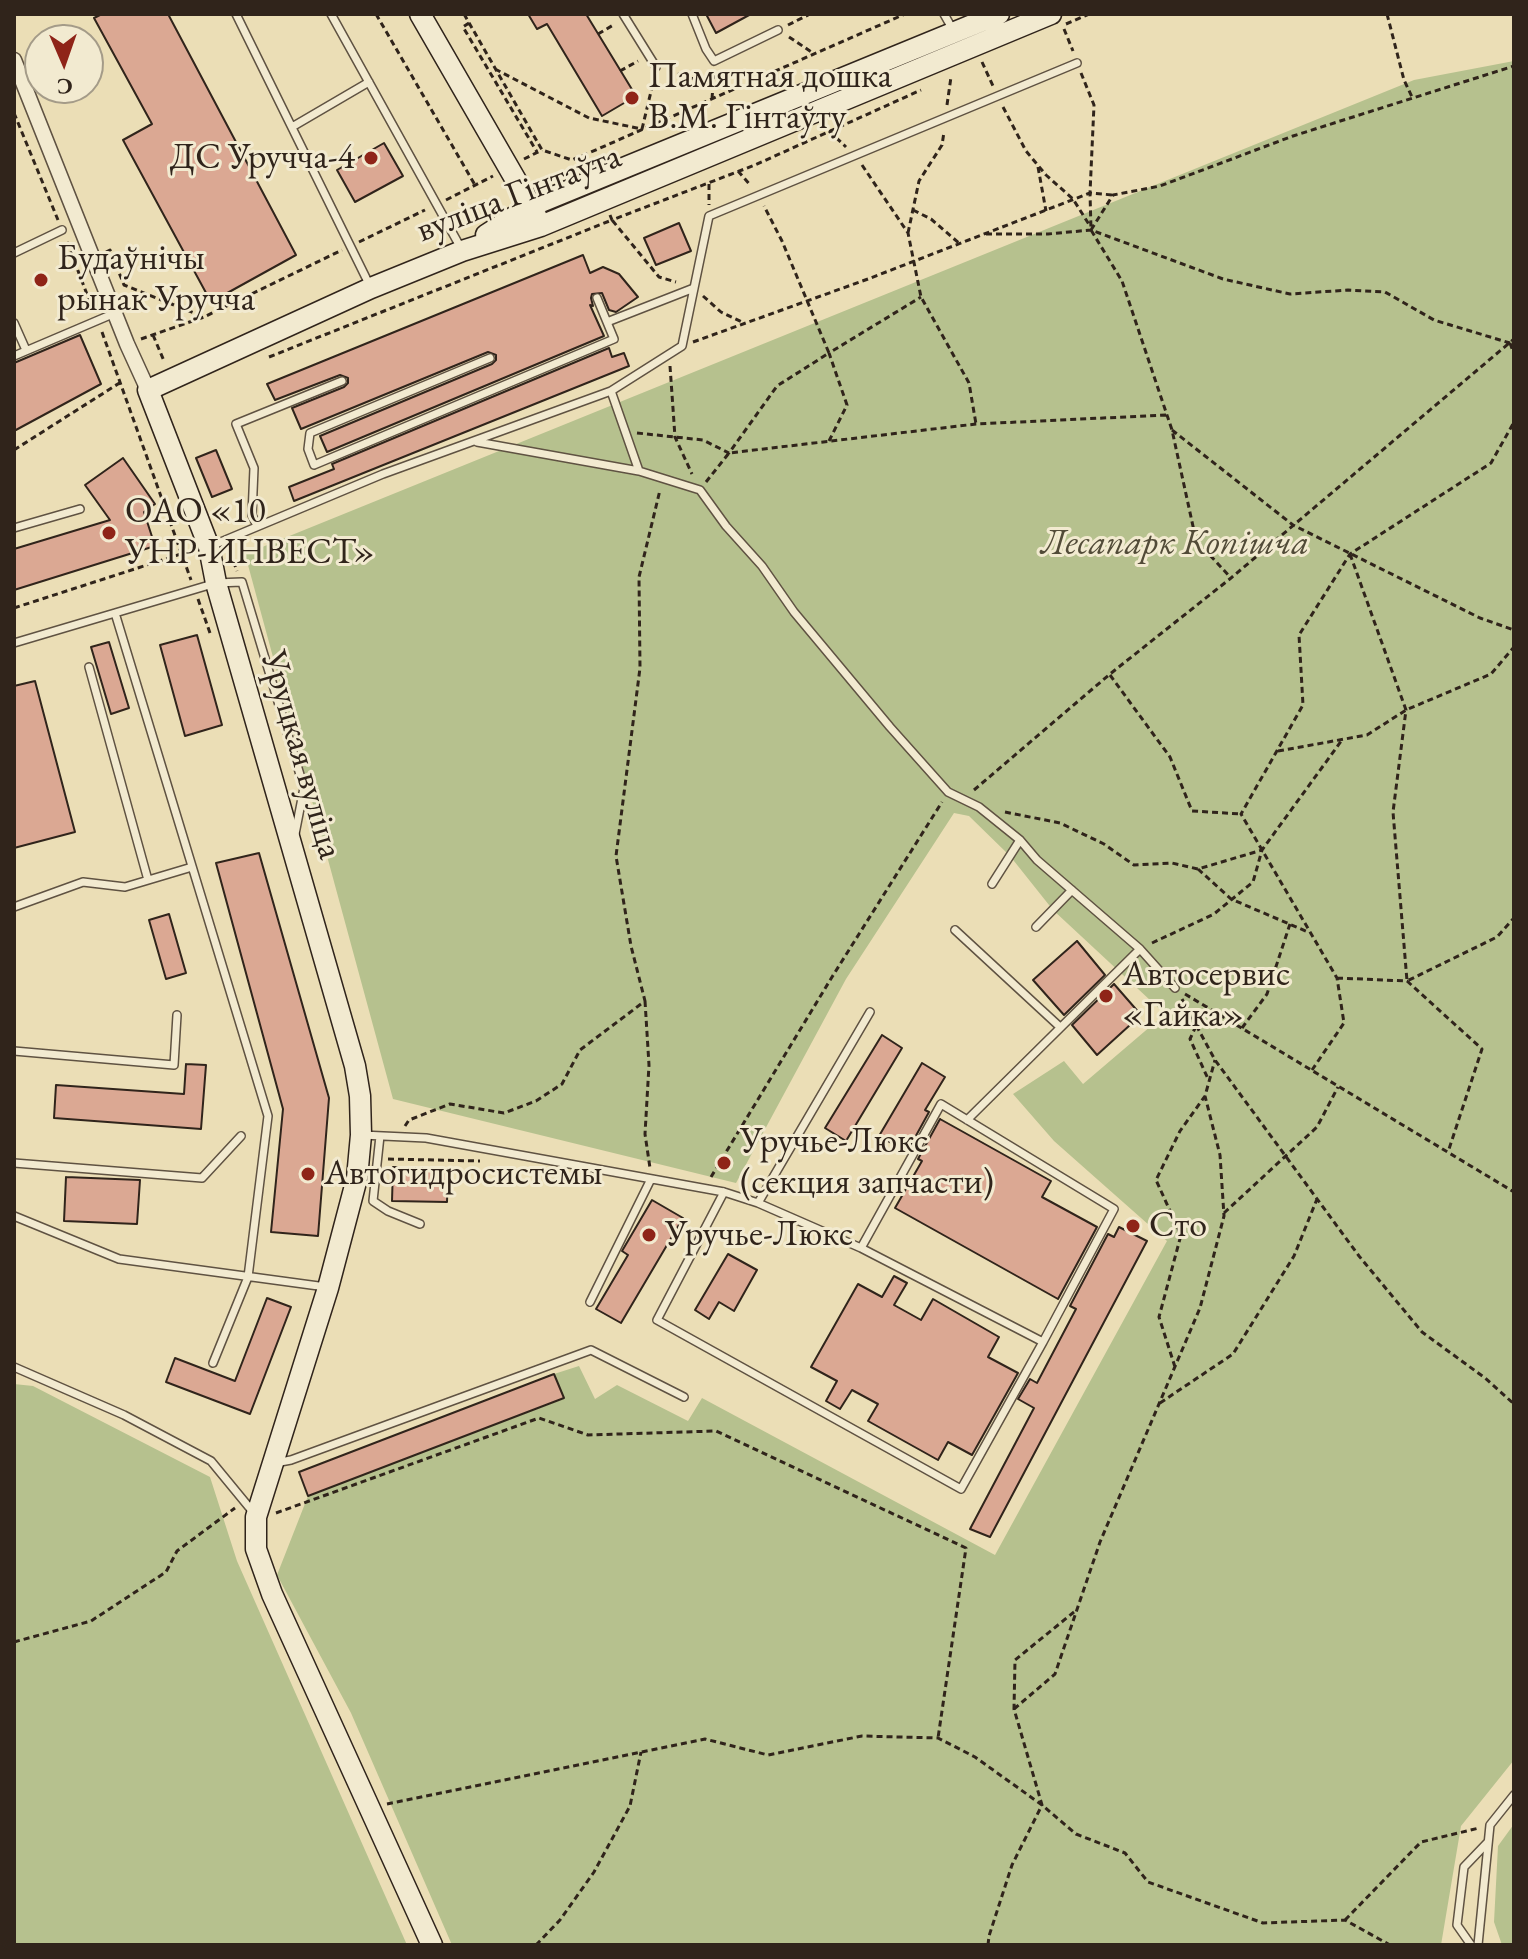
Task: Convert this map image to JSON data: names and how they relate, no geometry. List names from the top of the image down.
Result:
{
  "streets": {
    "street": ["вуліца Гінтаўта", "Уруцкая вуліца"]
  },
  "crossings": [
    ["вуліца Гінтаўта", "Уруцкая вуліца"]
  ],
  "parks": ["Лесапарк Копішча"],
  "places": [
    "Памятная дошка В.М. Гінтаўту",
    "ДС Уручча-4",
    "Будаўнічы рынак Уручча",
    "ОАО «10 УНР-ИНВЕСТ»",
    "Автосервис «Гайка»",
    "Уручье-Люкс (секция запчасти)",
    "Автогидросистемы",
    "Сто",
    "Уручье-Люкс"
  ],
  "north": "bottom"
}
